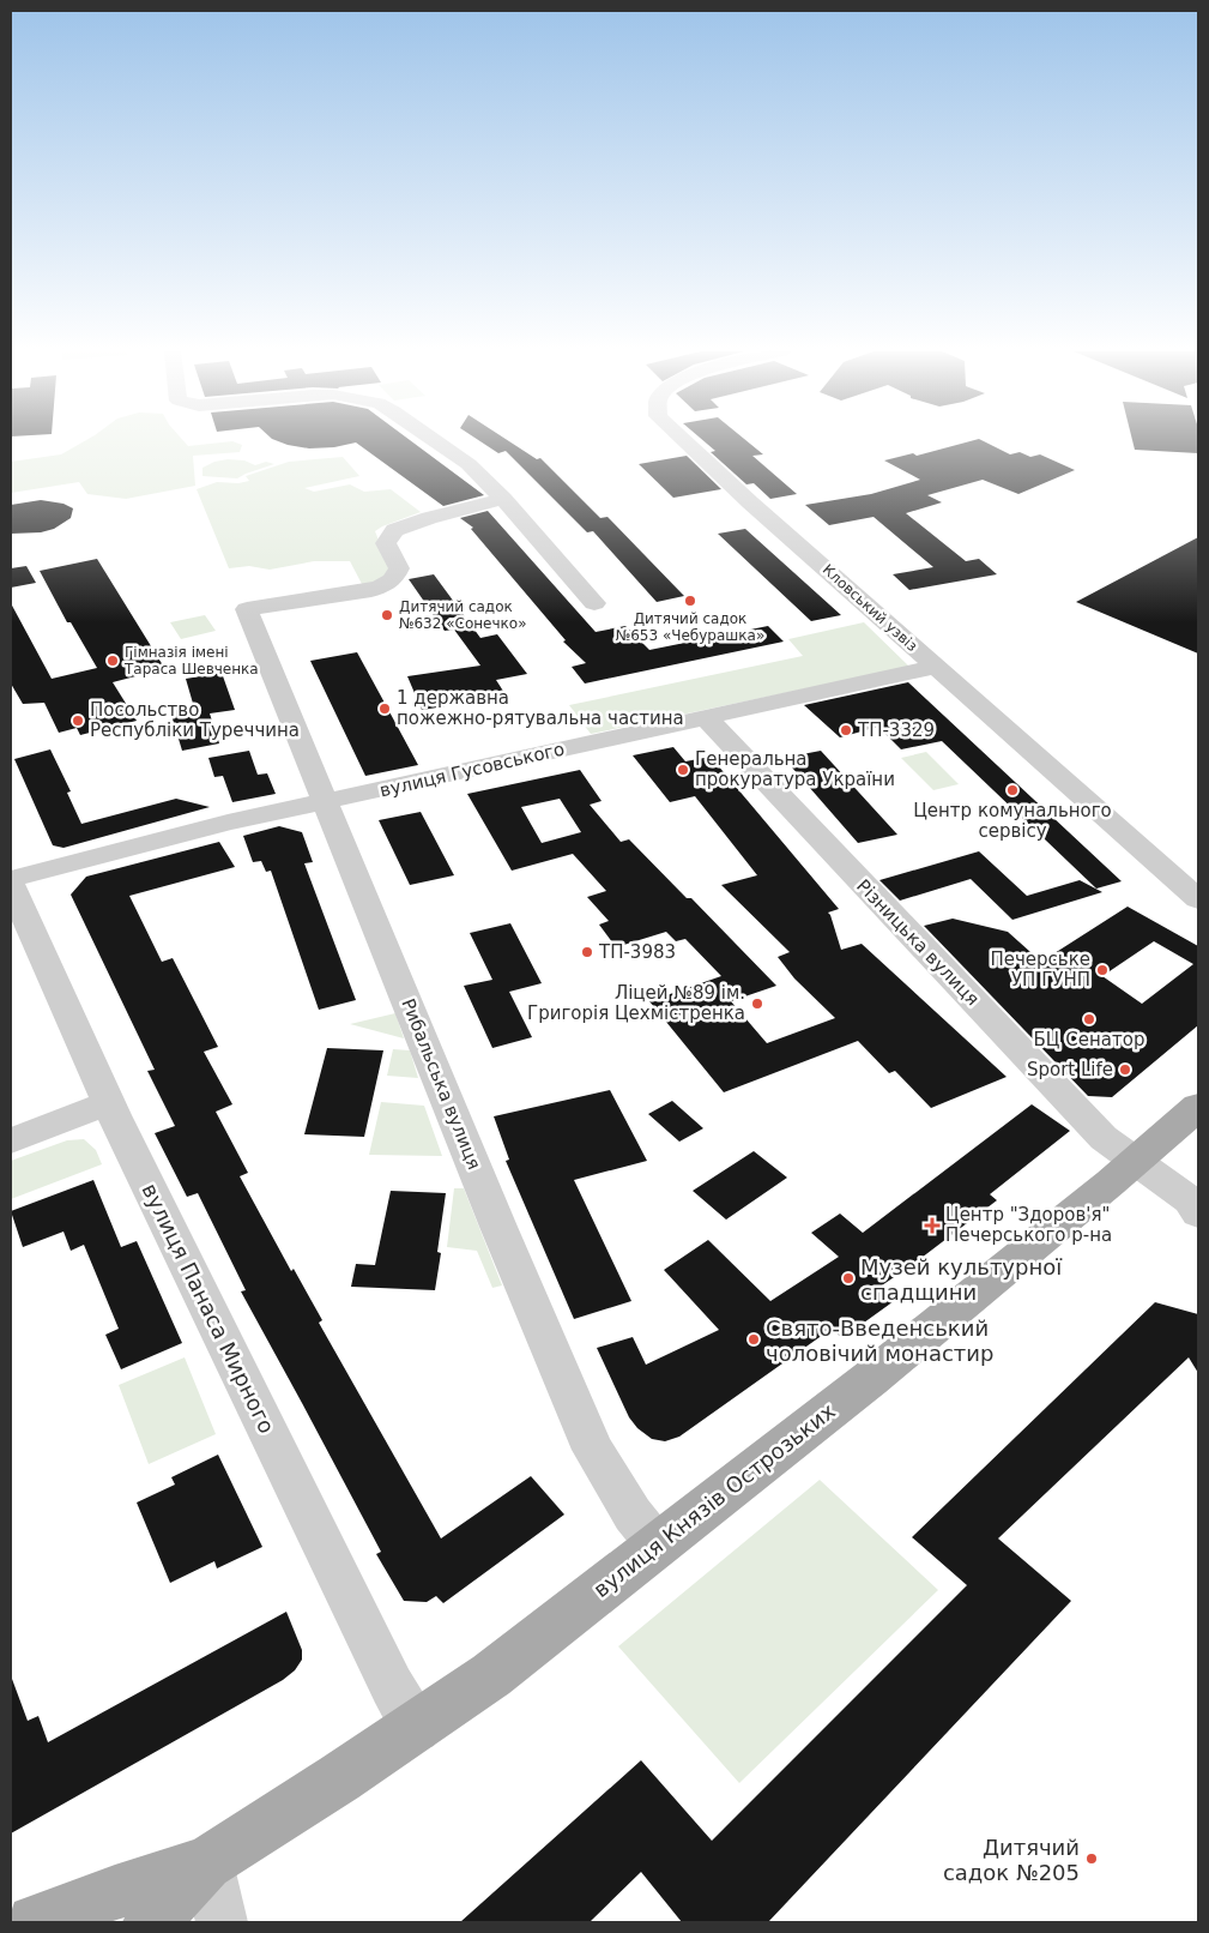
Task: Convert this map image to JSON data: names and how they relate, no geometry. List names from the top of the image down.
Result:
{
  "streets": {
    "main road": ["вулиця Князів Острозьких"],
    "street": [
      "Кловський узвіз",
      "вулиця Гусовського",
      "Різницька вулиця",
      "Рибальська вулиця",
      "вулиця Панаса Мирного"
    ]
  },
  "crossings": [
    ["Кловський узвіз", "вулиця Гусовського"],
    ["вулиця Гусовського", "Різницька вулиця"],
    ["вулиця Гусовського", "Рибальська вулиця"],
    ["Різницька вулиця", "вулиця Князів Острозьких"],
    ["Рибальська вулиця", "вулиця Князів Острозьких"],
    ["вулиця Панаса Мирного", "вулиця Князів Острозьких"]
  ],
  "places": {
    "other": [
      "Дитячий садок №653 «Чебурашка»",
      "Дитячий садок №632 «Сонечко»",
      "Гімназія імені Тараса Шевченка",
      "1 державна пожежно-рятувальна частина",
      "Посольство Республіки Туреччина",
      "ТП-3329",
      "Генеральна прокуратура України",
      "Центр комунального сервісу",
      "ТП-3983",
      "Печерське УП ГУНП",
      "Ліцей №89 ім. Григорія Цехмістренка",
      "БЦ Сенатор",
      "Sport Life",
      "Музей культурної спадщини",
      "Свято-Введенський чоловічий монастир",
      "Дитячий садок №205"
    ],
    "health": ["Центр \"Здоров'я\" Печерського р-на"]
  }
}
